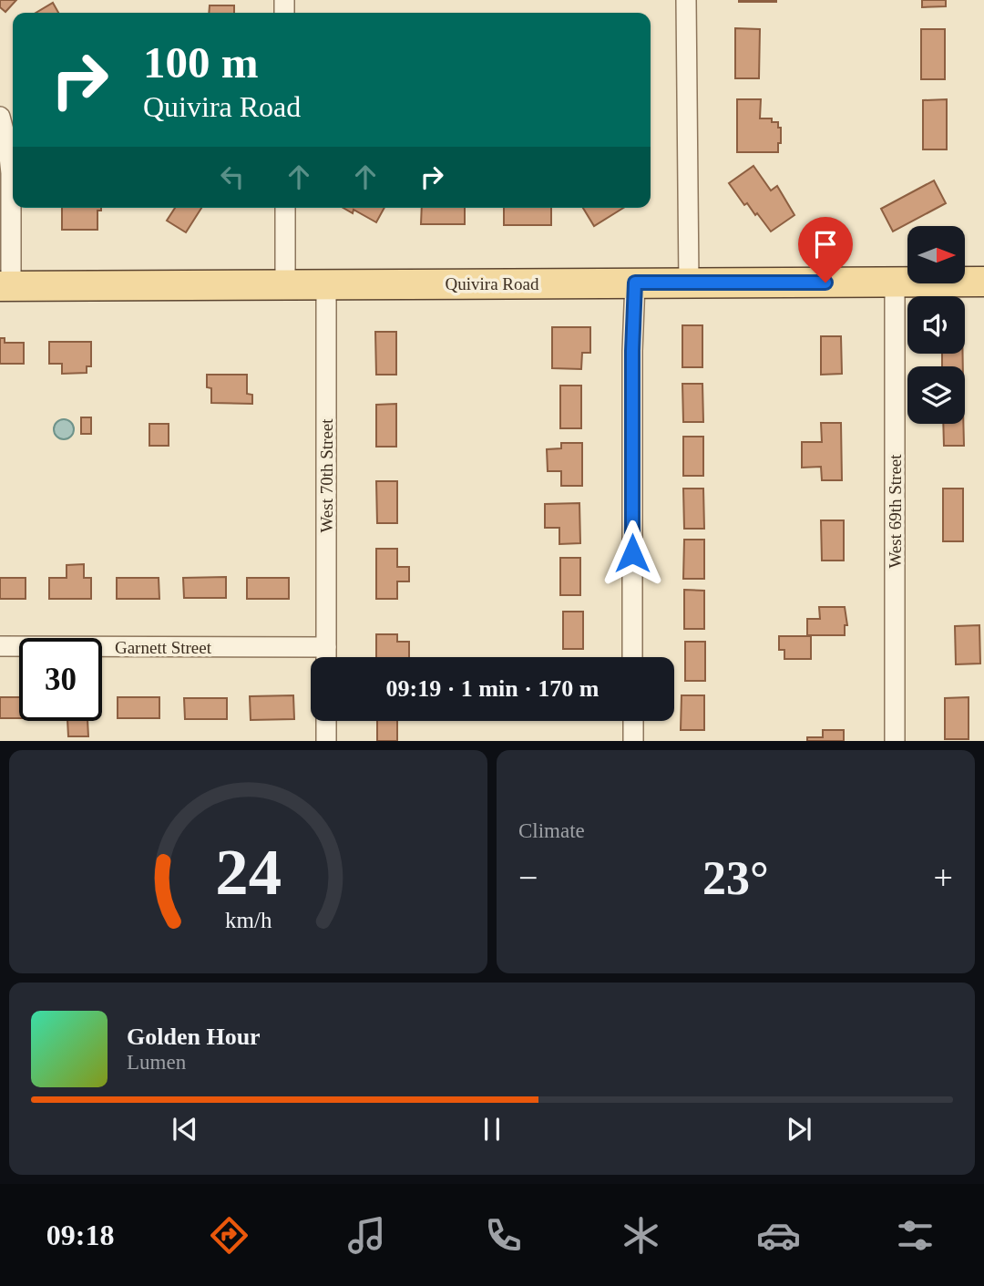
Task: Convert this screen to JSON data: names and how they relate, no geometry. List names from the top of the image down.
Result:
{
  "streets": {
    "main road": ["Quivira Road"],
    "street": ["West 70th Street", "West 69th Street", "Garnett Street"]
  },
  "crossings": [
    ["Quivira Road", "West 70th Street"],
    ["Quivira Road", "West 69th Street"],
    ["West 70th Street", "Garnett Street"]
  ],
  "north": "right",
  "page": {
    "turn": ["100 m", "Quivira Road"],
    "limit": "30",
    "trip": "09:19 · 1 min · 170 m",
    "tile": "Climate",
    "heat": ["−", "23°", "+"],
    "song": ["Golden Hour", "Lumen"],
    "tabs": "09:18",
    "gauge": ["24", "km/h"]
  }
}
